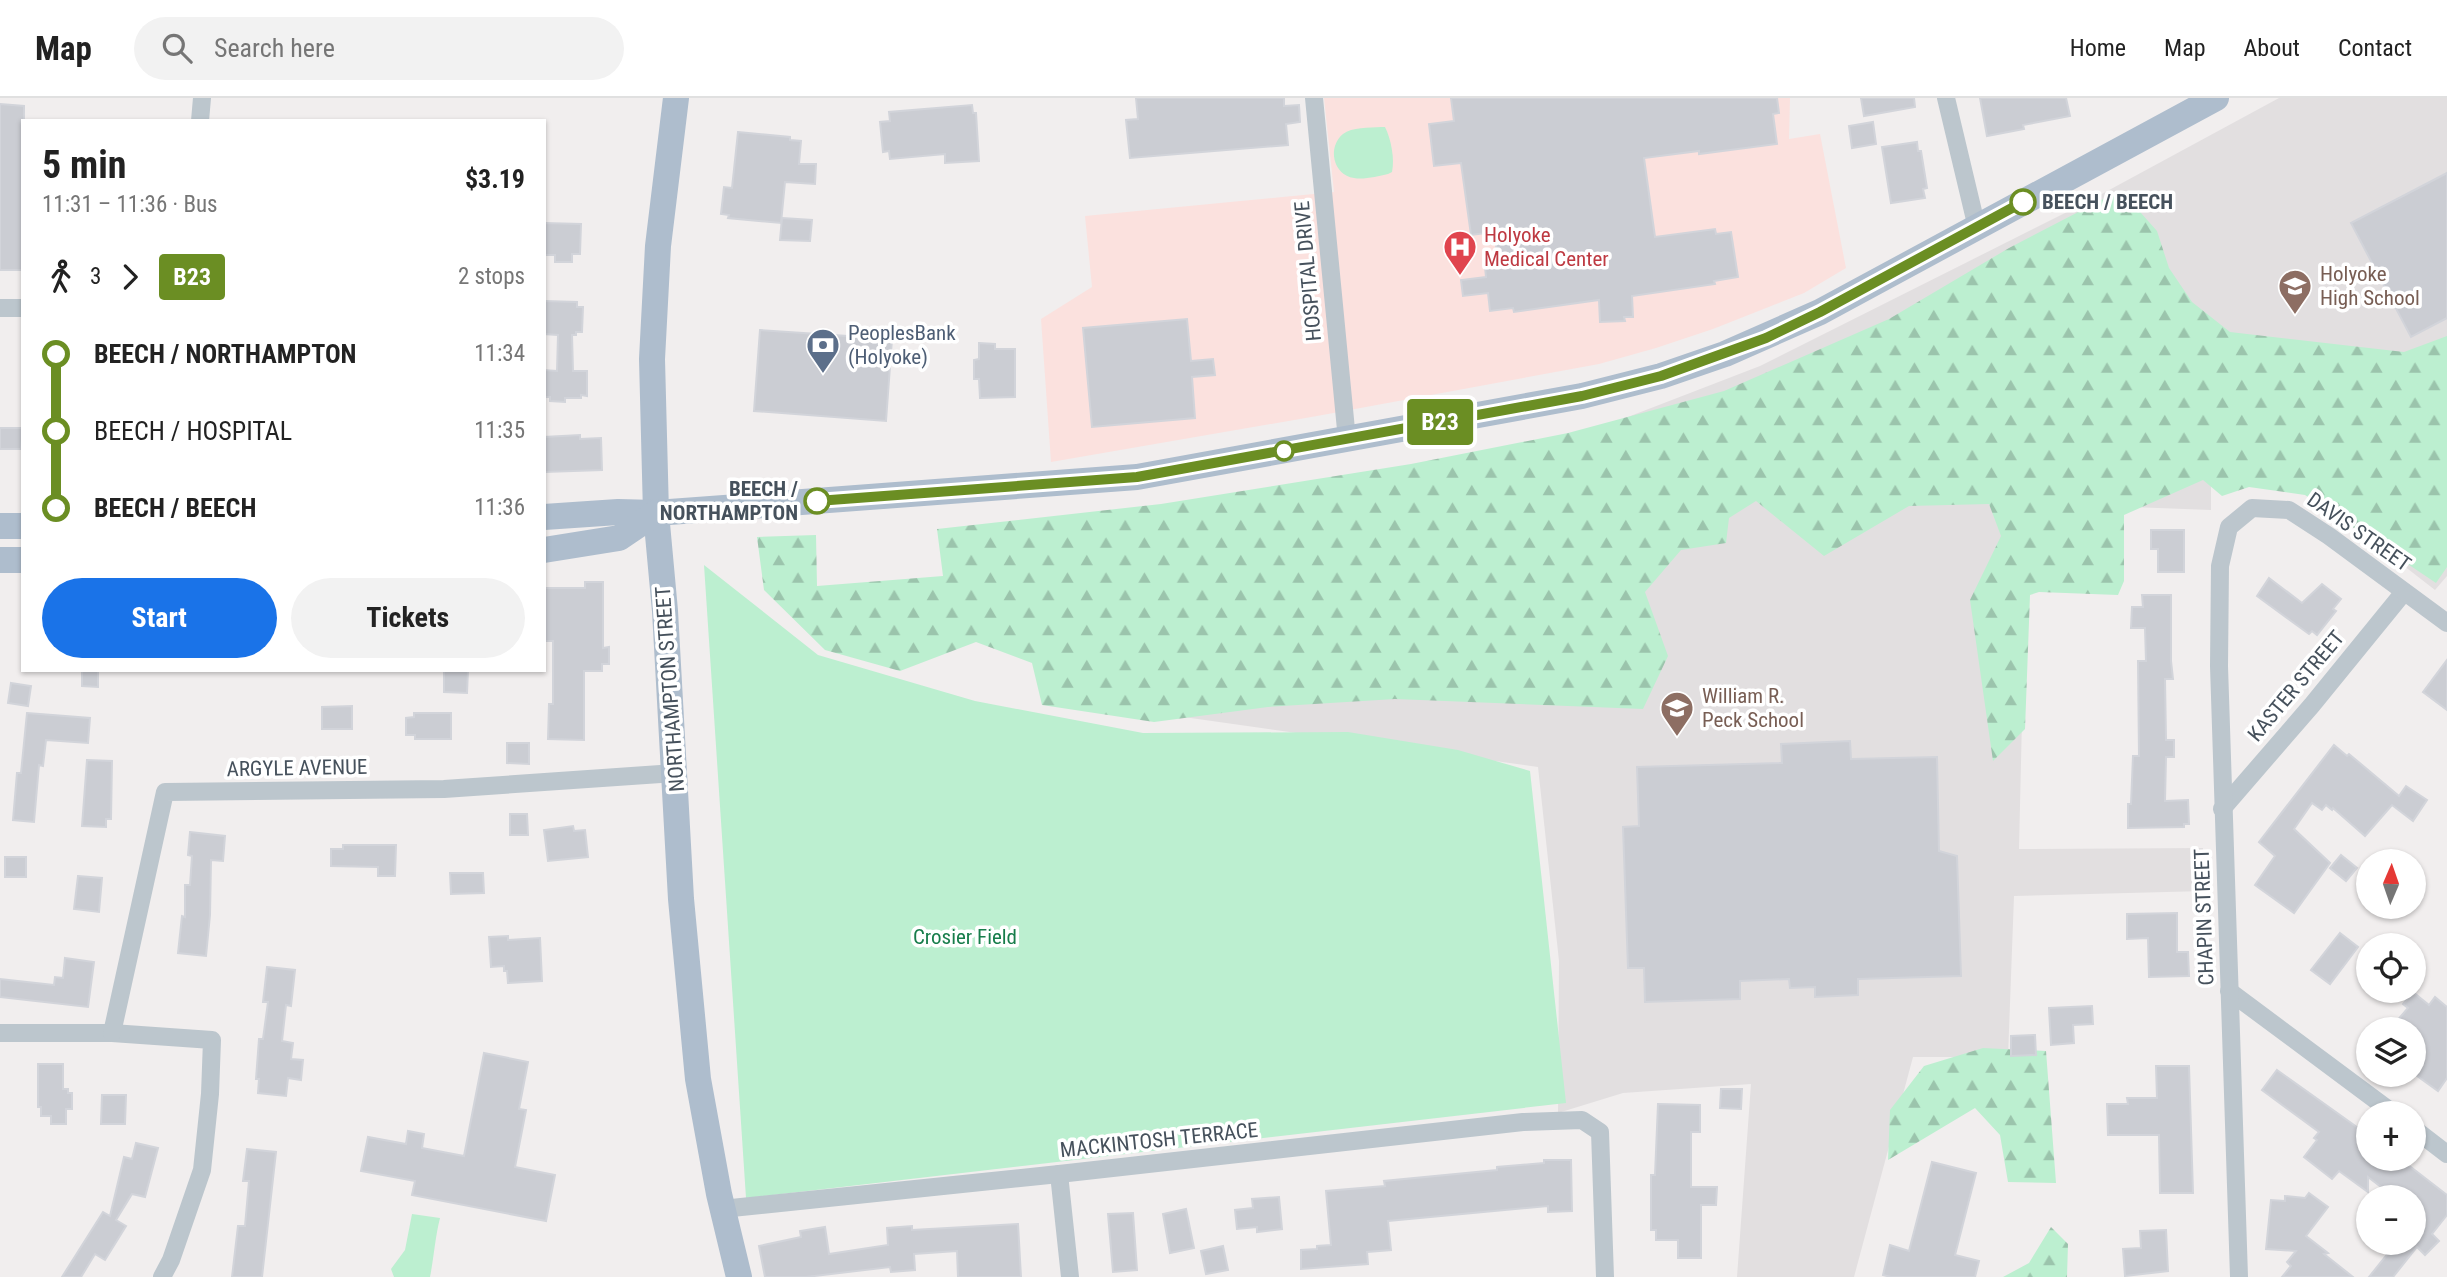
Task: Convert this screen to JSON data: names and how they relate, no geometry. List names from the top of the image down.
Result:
{
  "streets": {
    "main road": ["NORTHAMPTON STREET"],
    "street": [
      "HOSPITAL DRIVE",
      "DAVIS STREET",
      "KASTER STREET",
      "ARGYLE AVENUE",
      "CHAPIN STREET",
      "MACKINTOSH TERRACE"
    ]
  },
  "crossings": [
    ["DAVIS STREET", "KASTER STREET"],
    ["DAVIS STREET", "CHAPIN STREET"],
    ["KASTER STREET", "CHAPIN STREET"],
    ["NORTHAMPTON STREET", "ARGYLE AVENUE"],
    ["NORTHAMPTON STREET", "MACKINTOSH TERRACE"]
  ],
  "parks": ["Crosier Field"],
  "places": {
    "other": ["BEECH / BEECH", "BEECH / NORTHAMPTON"],
    "hospital": ["Holyoke Medical Center"],
    "school or university": ["Holyoke High School", "William R. Peck School"],
    "bank": ["PeoplesBank (Holyoke)"]
  },
  "lines": ["bus line B23"],
  "north": "top",
  "page": {
    "header": "Map",
    "search": "Search here",
    "nav": [
      "Home",
      "Map",
      "About",
      "Contact"
    ],
    "on_map": "B23",
    "heading": ["5 min", "11:31 – 11:36 · Bus", "$3.19"],
    "legs": ["3", "B23", "2 stops"],
    "list": [
      {
        "name": "BEECH / NORTHAMPTON",
        "value": "11:34"
      },
      {
        "name": "BEECH / HOSPITAL",
        "value": "11:35"
      },
      {
        "name": "BEECH / BEECH",
        "value": "11:36"
      }
    ],
    "buttons": ["Start", "Tickets"],
    "map_buttons": ["+", "−"]
  }
}
